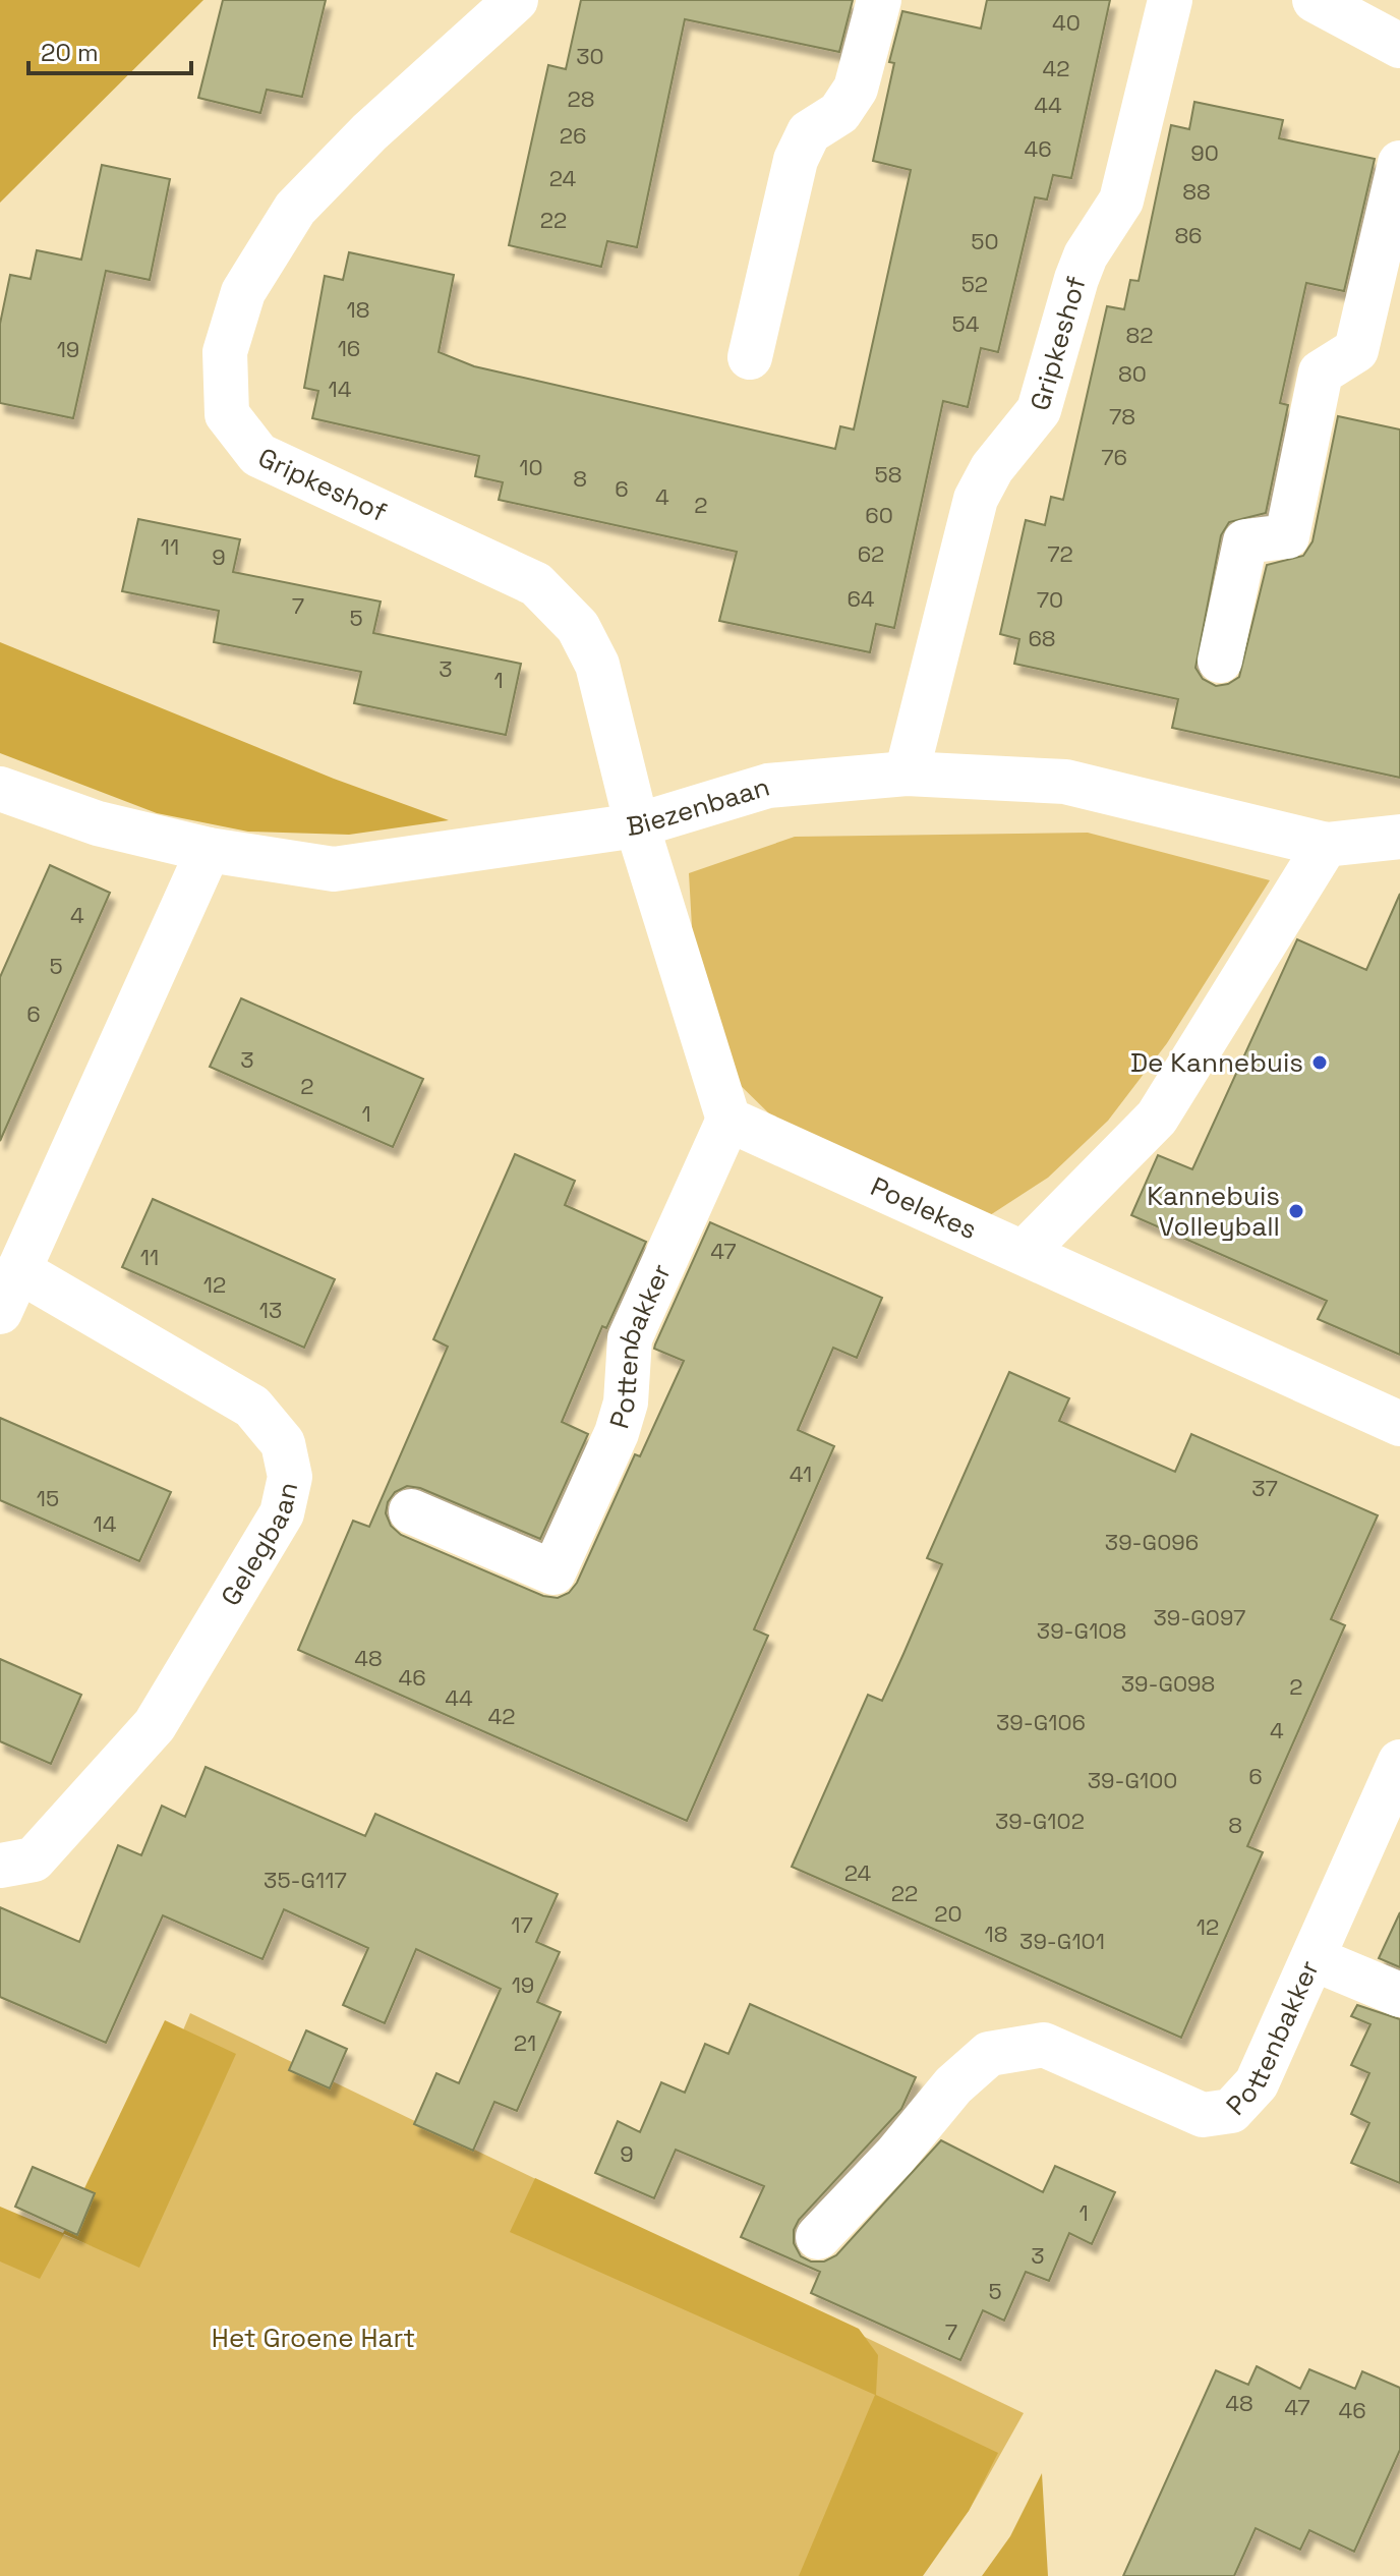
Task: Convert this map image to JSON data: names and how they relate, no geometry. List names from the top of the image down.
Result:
{
  "streets": {
    "street": [
      "Gripkeshof",
      "Biezenbaan",
      "Poelekes",
      "Pottenbakker",
      "Gelegbaan"
    ]
  },
  "crossings": [
    ["Gripkeshof", "Biezenbaan"],
    ["Poelekes", "Pottenbakker"]
  ],
  "parks": ["Het Groene Hart"],
  "places": ["De Kannebuis", "Kannebuis Volleyball"],
  "house_numbers": [
    "40",
    "30",
    "42",
    "28",
    "44",
    "26",
    "46",
    "90",
    "24",
    "88",
    "22",
    "86",
    "50",
    "52",
    "18",
    "54",
    "82",
    "16",
    "19",
    "80",
    "14",
    "78",
    "76",
    "10",
    "58",
    "8",
    "6",
    "4",
    "2",
    "60",
    "11",
    "62",
    "72",
    "9",
    "64",
    "70",
    "7",
    "5",
    "68",
    "3",
    "1",
    "4",
    "5",
    "6",
    "3",
    "2",
    "1",
    "47",
    "11",
    "12",
    "13",
    "41",
    "37",
    "15",
    "14",
    "39-G096",
    "39-G097",
    "39-G108",
    "48",
    "46",
    "39-G098",
    "2",
    "44",
    "42",
    "39-G106",
    "4",
    "6",
    "39-G100",
    "39-G102",
    "8",
    "24",
    "35-G117",
    "22",
    "20",
    "17",
    "12",
    "18",
    "39-G101",
    "19",
    "21",
    "9",
    "1",
    "3",
    "5",
    "7",
    "48",
    "47",
    "46"
  ],
  "scale_bar": "20 m"
}
